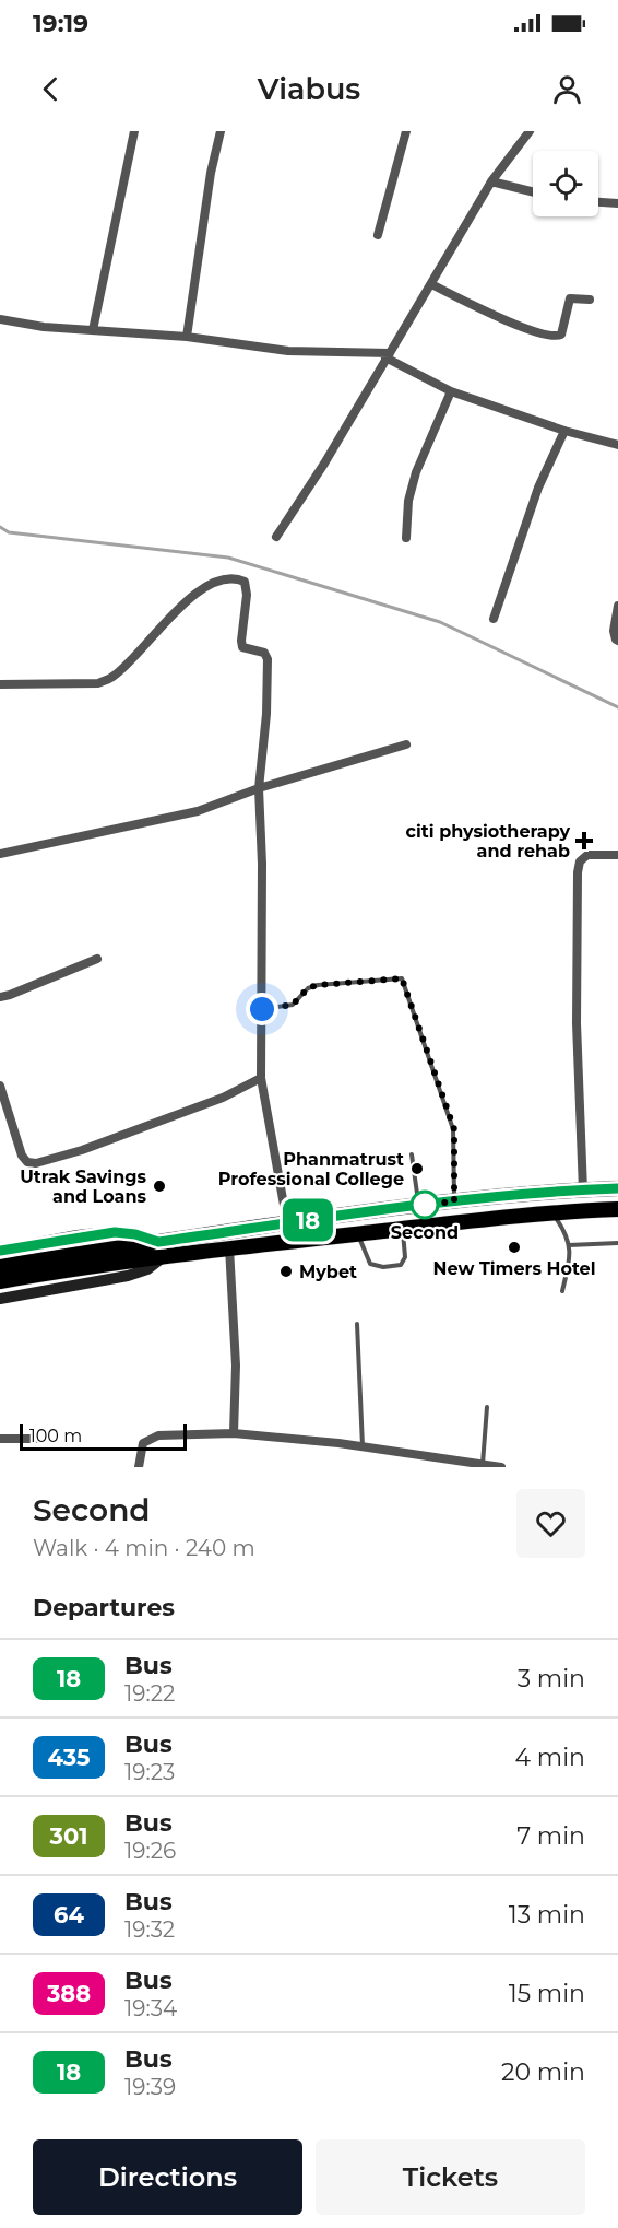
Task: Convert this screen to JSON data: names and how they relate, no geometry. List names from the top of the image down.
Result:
{
  "places": {
    "health": ["citi physiotherapy and rehab"],
    "other": [
      "Phanmatrust Professional College",
      "Utrak Savings and Loans",
      "Second",
      "New Timers Hotel",
      "Mybet"
    ]
  },
  "lines": ["bus line 18"],
  "scale_bar": "100 m",
  "page": {
    "status": "19:19",
    "header": "Viabus",
    "on_map": "18",
    "scale": "100 m",
    "heading": [
      ["Second", "Walk · 4 min · 240 m"],
      "Departures"
    ],
    "list": [
      {
        "mark": "18",
        "name": "Bus",
        "note": "19:22",
        "value": "3 min"
      },
      {
        "mark": "435",
        "name": "Bus",
        "note": "19:23",
        "value": "4 min"
      },
      {
        "mark": "301",
        "name": "Bus",
        "note": "19:26",
        "value": "7 min"
      },
      {
        "mark": "64",
        "name": "Bus",
        "note": "19:32",
        "value": "13 min"
      },
      {
        "mark": "388",
        "name": "Bus",
        "note": "19:34",
        "value": "15 min"
      },
      {
        "mark": "18",
        "name": "Bus",
        "note": "19:39",
        "value": "20 min"
      }
    ],
    "buttons": ["Directions", "Tickets"]
  }
}
